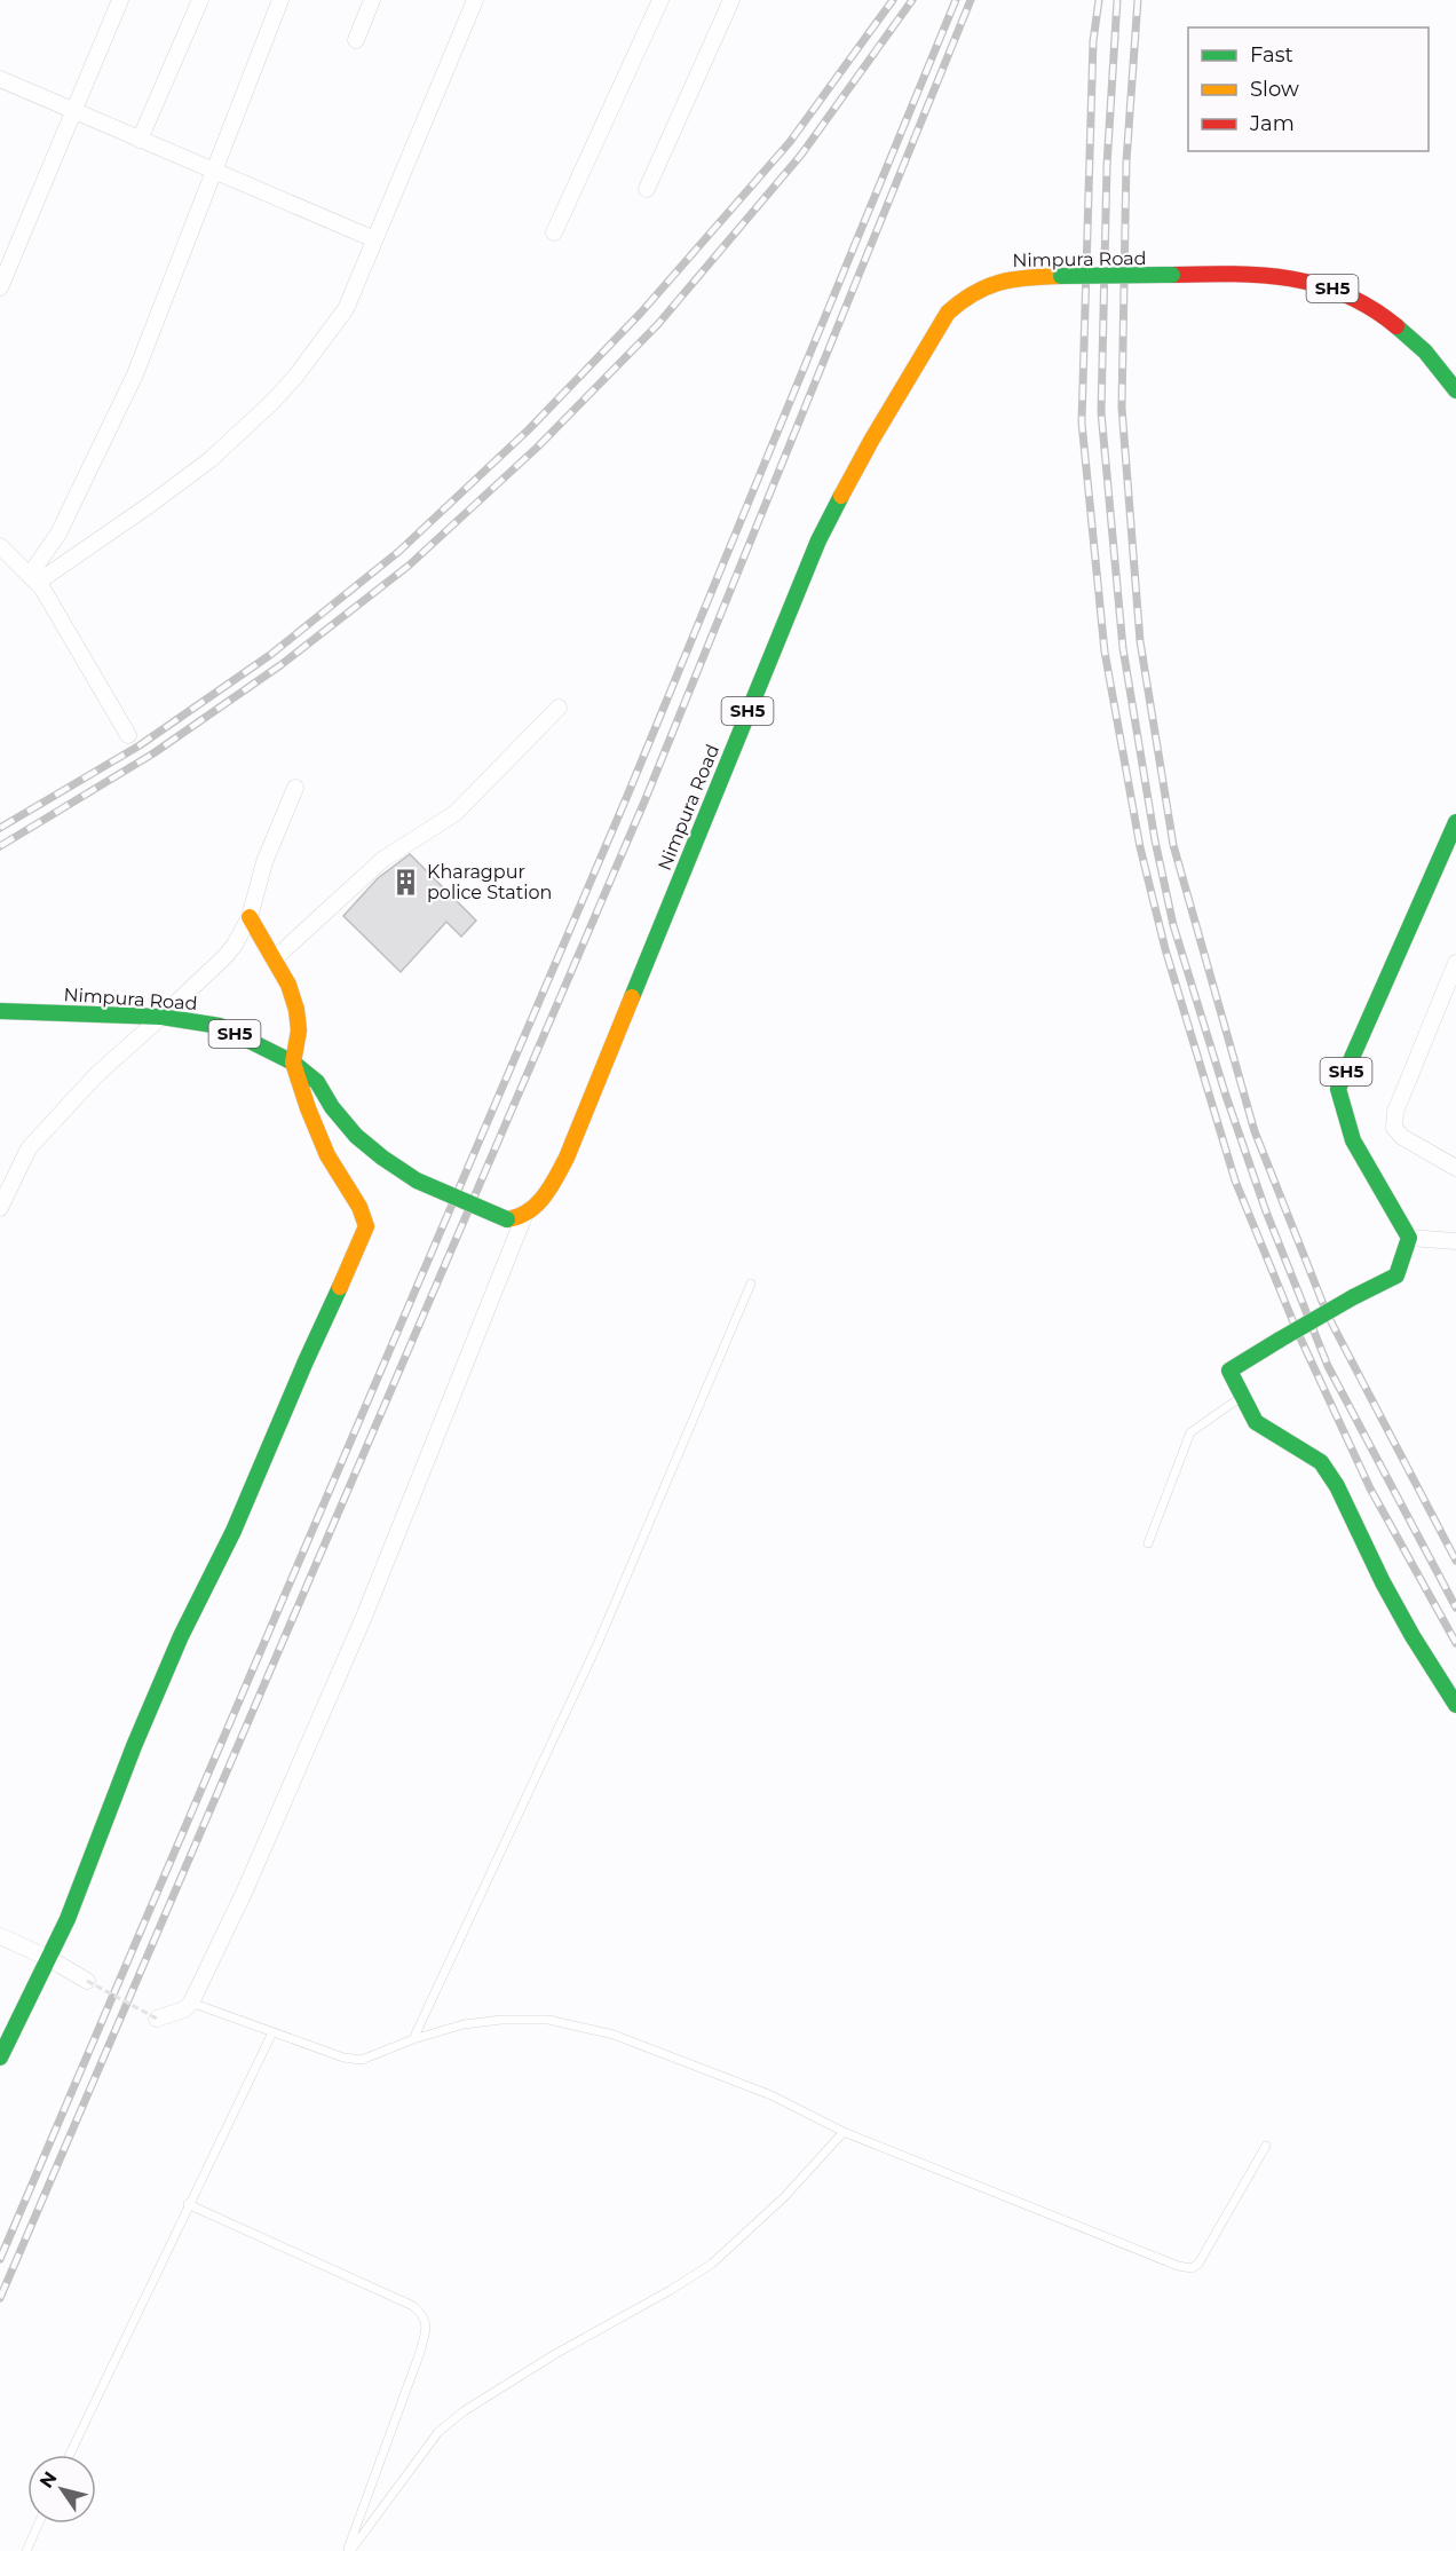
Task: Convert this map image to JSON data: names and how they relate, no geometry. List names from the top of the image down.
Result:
{
  "streets": {
    "main road": ["Nimpura Road", "SH5"]
  },
  "places": {
    "building": ["Kharagpur police Station"]
  },
  "legend": ["Fast", "Slow", "Jam"],
  "north": "top left"
}
